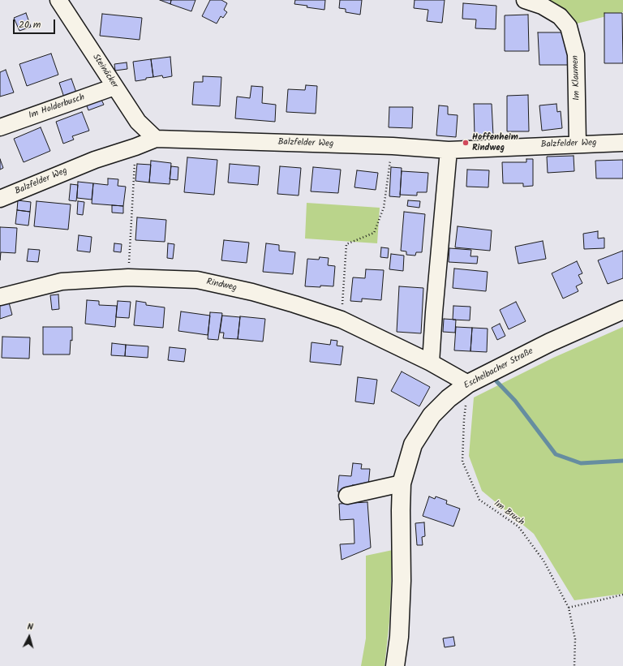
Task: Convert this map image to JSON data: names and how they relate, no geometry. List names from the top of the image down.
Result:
{
  "streets": {
    "street": [
      "Steinäcker",
      "Im Klaumen",
      "Im Holderbusch",
      "Balzfelder Weg",
      "Rindweg",
      "Eschelbacher Straße"
    ],
    "path": ["Im Bruch"]
  },
  "crossings": [
    ["Steinäcker", "Im Holderbusch"],
    ["Steinäcker", "Balzfelder Weg"],
    ["Im Klaumen", "Balzfelder Weg"],
    ["Rindweg", "Eschelbacher Straße"],
    ["Rindweg", "Im Bruch"],
    ["Eschelbacher Straße", "Im Bruch"]
  ],
  "places": ["Hoffenheim Rindweg"],
  "scale_bar": "20 m",
  "north": "top"
}
